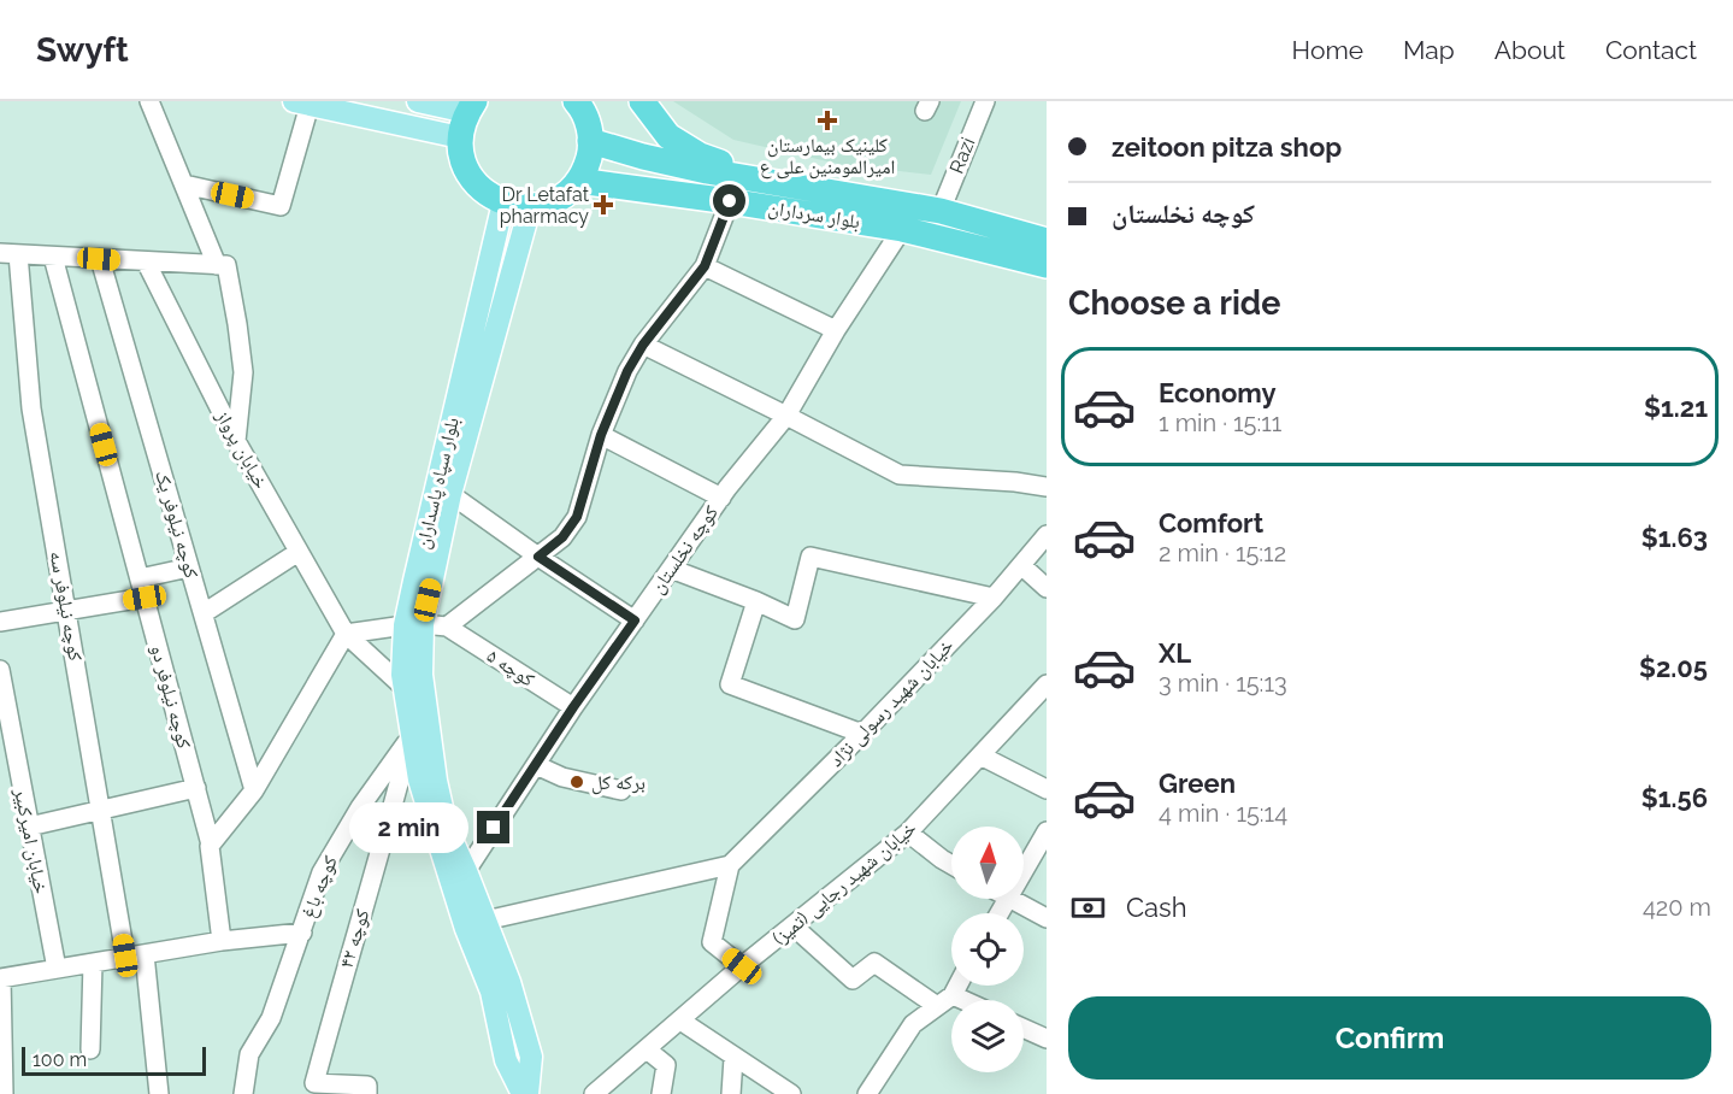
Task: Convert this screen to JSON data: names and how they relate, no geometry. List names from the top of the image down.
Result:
{
  "streets": {
    "highway": ["بلوار سرداران"],
    "main road": ["بلوار سپاه پاسداران"],
    "street": [
      "Razi",
      "خیابان پرواز",
      "کوچه نیلوفر یک",
      "کوچه نخلستان",
      "کوچه نیلوفر سه",
      "کوچه ۵",
      "کوچه نیلوفر دو",
      "خیابان شهید رسولی نژاد",
      "خیابان امیرکبیر",
      "خیابان شهید رجایی (تمیز)",
      "کوچه باغ",
      "کوچه ۴۲"
    ]
  },
  "crossings": [
    ["Razi", "بلوار سرداران"],
    ["بلوار سرداران", "کوچه نخلستان"],
    ["خیابان پرواز", "بلوار سپاه پاسداران"],
    ["بلوار سپاه پاسداران", "کوچه نخلستان"],
    ["بلوار سپاه پاسداران", "کوچه باغ"],
    ["بلوار سپاه پاسداران", "کوچه ۴۲"],
    ["کوچه نخلستان", "کوچه ۵"],
    ["کوچه باغ", "کوچه ۴۲"]
  ],
  "places": {
    "health": ["کلینیک بیمارستان امیرالمومنین علی ع", "Dr Letafat pharmacy"],
    "other": ["برکه کل"]
  },
  "scale_bar": "100 m",
  "north": "top",
  "page": {
    "header": "Swyft",
    "nav": [
      "Home",
      "Map",
      "About",
      "Contact"
    ],
    "banner": ["zeitoon pitza shop", "کوچه نخلستان"],
    "heading": "Choose a ride",
    "list": [
      {
        "name": "Economy",
        "note": "1 min · 15:11",
        "value": "$1.21"
      },
      {
        "name": "Comfort",
        "note": "2 min · 15:12",
        "value": "$1.63"
      },
      {
        "name": "XL",
        "note": "3 min · 15:13",
        "value": "$2.05"
      },
      {
        "name": "Green",
        "note": "4 min · 15:14",
        "value": "$1.56"
      }
    ],
    "bubble": "2 min",
    "pay": ["Cash", "420 m"],
    "buttons": "Confirm",
    "scale": "100 m"
  }
}
